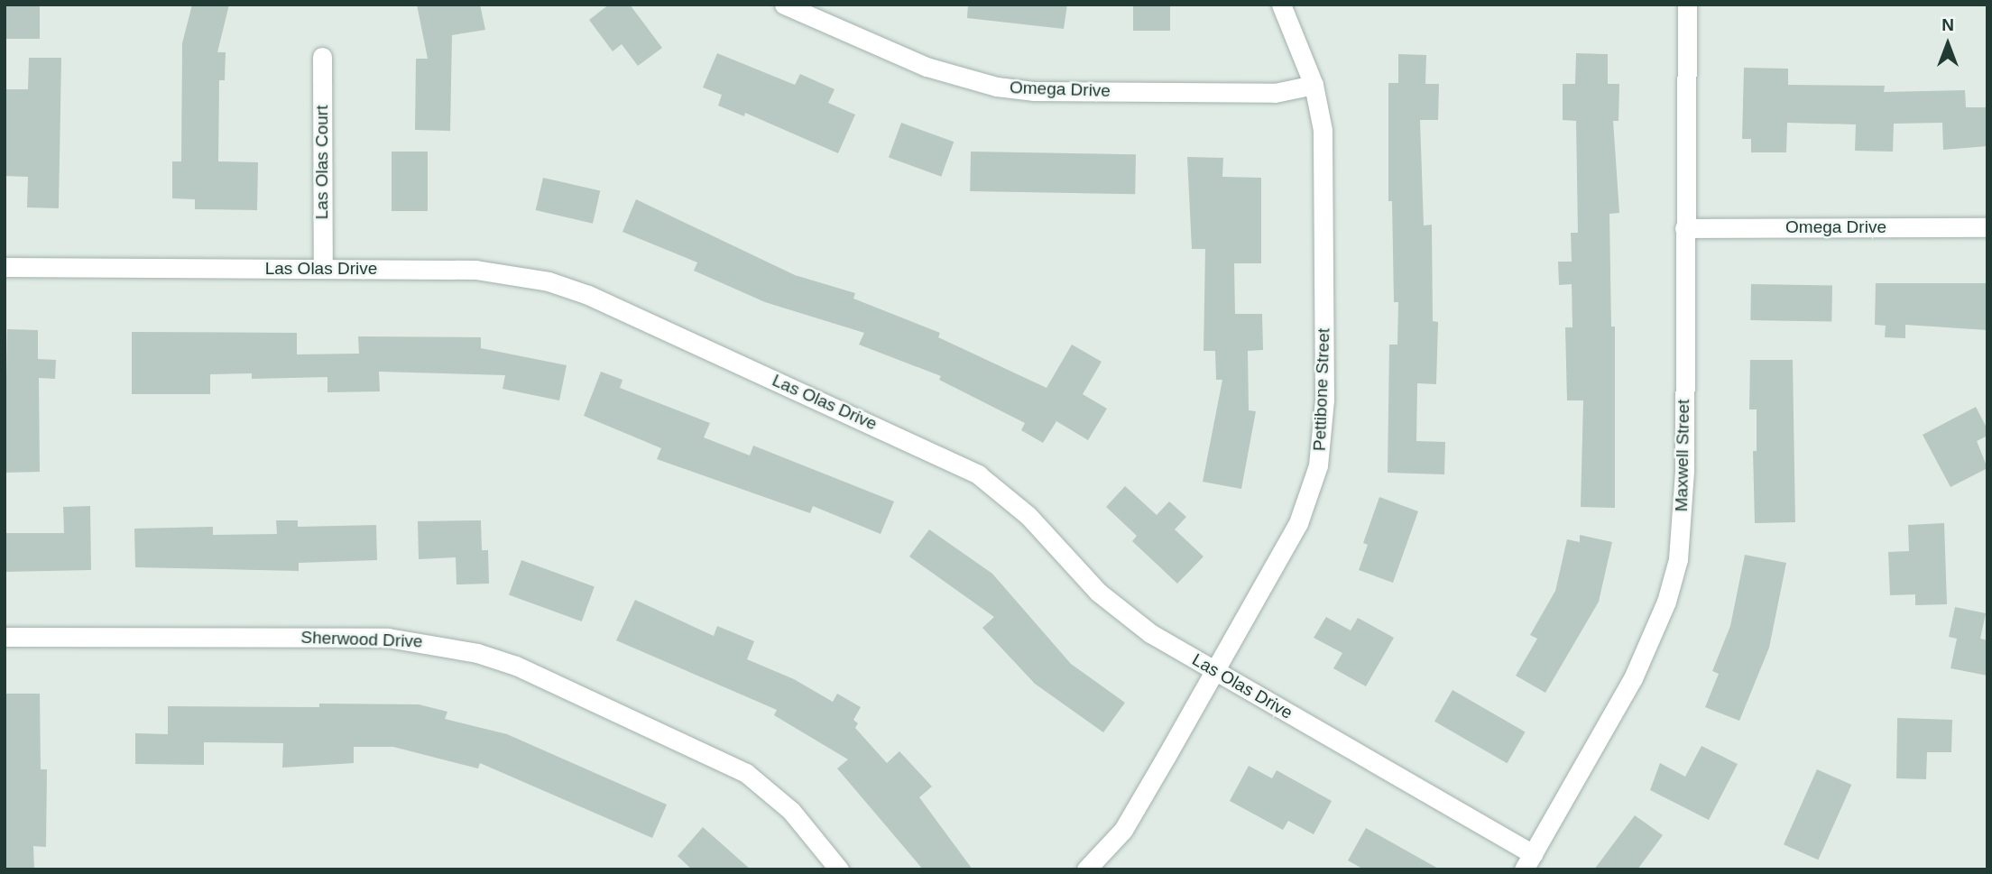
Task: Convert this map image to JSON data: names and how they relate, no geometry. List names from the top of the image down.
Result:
{
  "streets": {
    "street": [
      "Omega Drive",
      "Las Olas Court",
      "Las Olas Drive",
      "Pettibone Street",
      "Maxwell Street",
      "Sherwood Drive"
    ]
  },
  "crossings": [
    ["Omega Drive", "Pettibone Street"],
    ["Omega Drive", "Maxwell Street"],
    ["Las Olas Court", "Las Olas Drive"],
    ["Las Olas Drive", "Pettibone Street"],
    ["Las Olas Drive", "Maxwell Street"]
  ],
  "north": "top"
}
